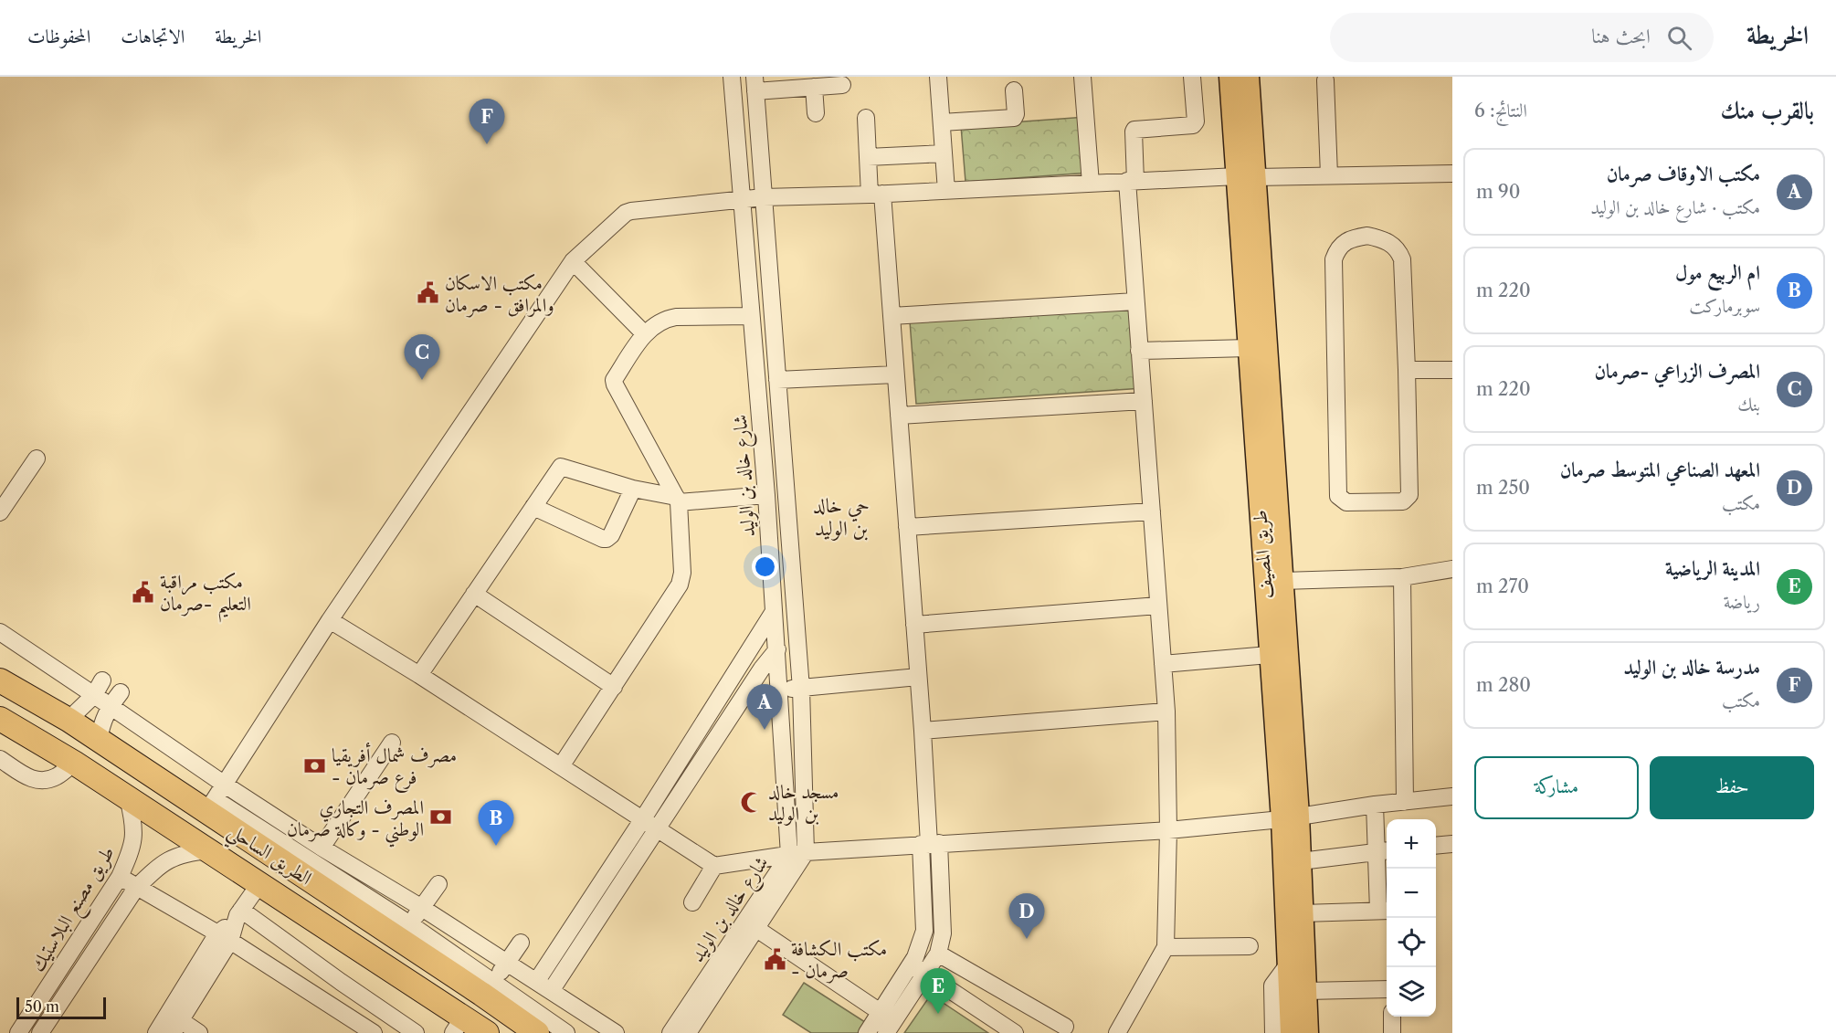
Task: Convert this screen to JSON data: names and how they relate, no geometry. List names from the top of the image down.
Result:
{
  "streets": {
    "highway": ["الطريق الساحلي"],
    "main road": ["طريق المصيف"],
    "street": ["شارع خالد بن الوليد", "طريق مصنع البلاستيك"]
  },
  "crossings": [
    ["الطريق الساحلي", "طريق مصنع البلاستيك"]
  ],
  "districts": ["حي خالد بن الوليد"],
  "places": {
    "public building": ["مكتب الاسكان والمرافق - صرمان", "مكتب مراقبة التعليم -صرمان", "مكتب الكشافة - صرمان"],
    "bank": ["مصرف شمال أفريقيا - فرع صرمان", "المصرف التجاري الوطني - وكالة صرمان"],
    "mosque": ["مسجد خالد بن الوليد"]
  },
  "scale_bar": "50 m",
  "page": {
    "header": "الخريطة",
    "search": "ابحث هنا",
    "nav": ["الخريطة", "الاتجاهات", "المحفوظات"],
    "heading": ["بالقرب منك", "النتائج: 6"],
    "pins": [
      "F",
      "C",
      "A",
      "B",
      "D",
      "E"
    ],
    "list": [
      {
        "mark": "A",
        "name": "مكتب الاوقاف صرمان",
        "note": "مكتب · شارع خالد بن الوليد",
        "value": "90 m"
      },
      {
        "mark": "B",
        "name": "ام الربيع مول",
        "note": "سوبرماركت",
        "value": "220 m"
      },
      {
        "mark": "C",
        "name": "المصرف الزراعي -صرمان",
        "note": "بنك",
        "value": "220 m"
      },
      {
        "mark": "D",
        "name": "المعهد الصناعي المتوسط صرمان",
        "note": "مكتب",
        "value": "250 m"
      },
      {
        "mark": "E",
        "name": "المدينة الرياضية",
        "note": "رياضة",
        "value": "270 m"
      },
      {
        "mark": "F",
        "name": "مدرسة خالد بن الوليد",
        "note": "مكتب",
        "value": "280 m"
      }
    ],
    "buttons": ["حفظ", "مشاركة"],
    "map_buttons": ["+", "−"],
    "scale": "50 m"
  }
}
